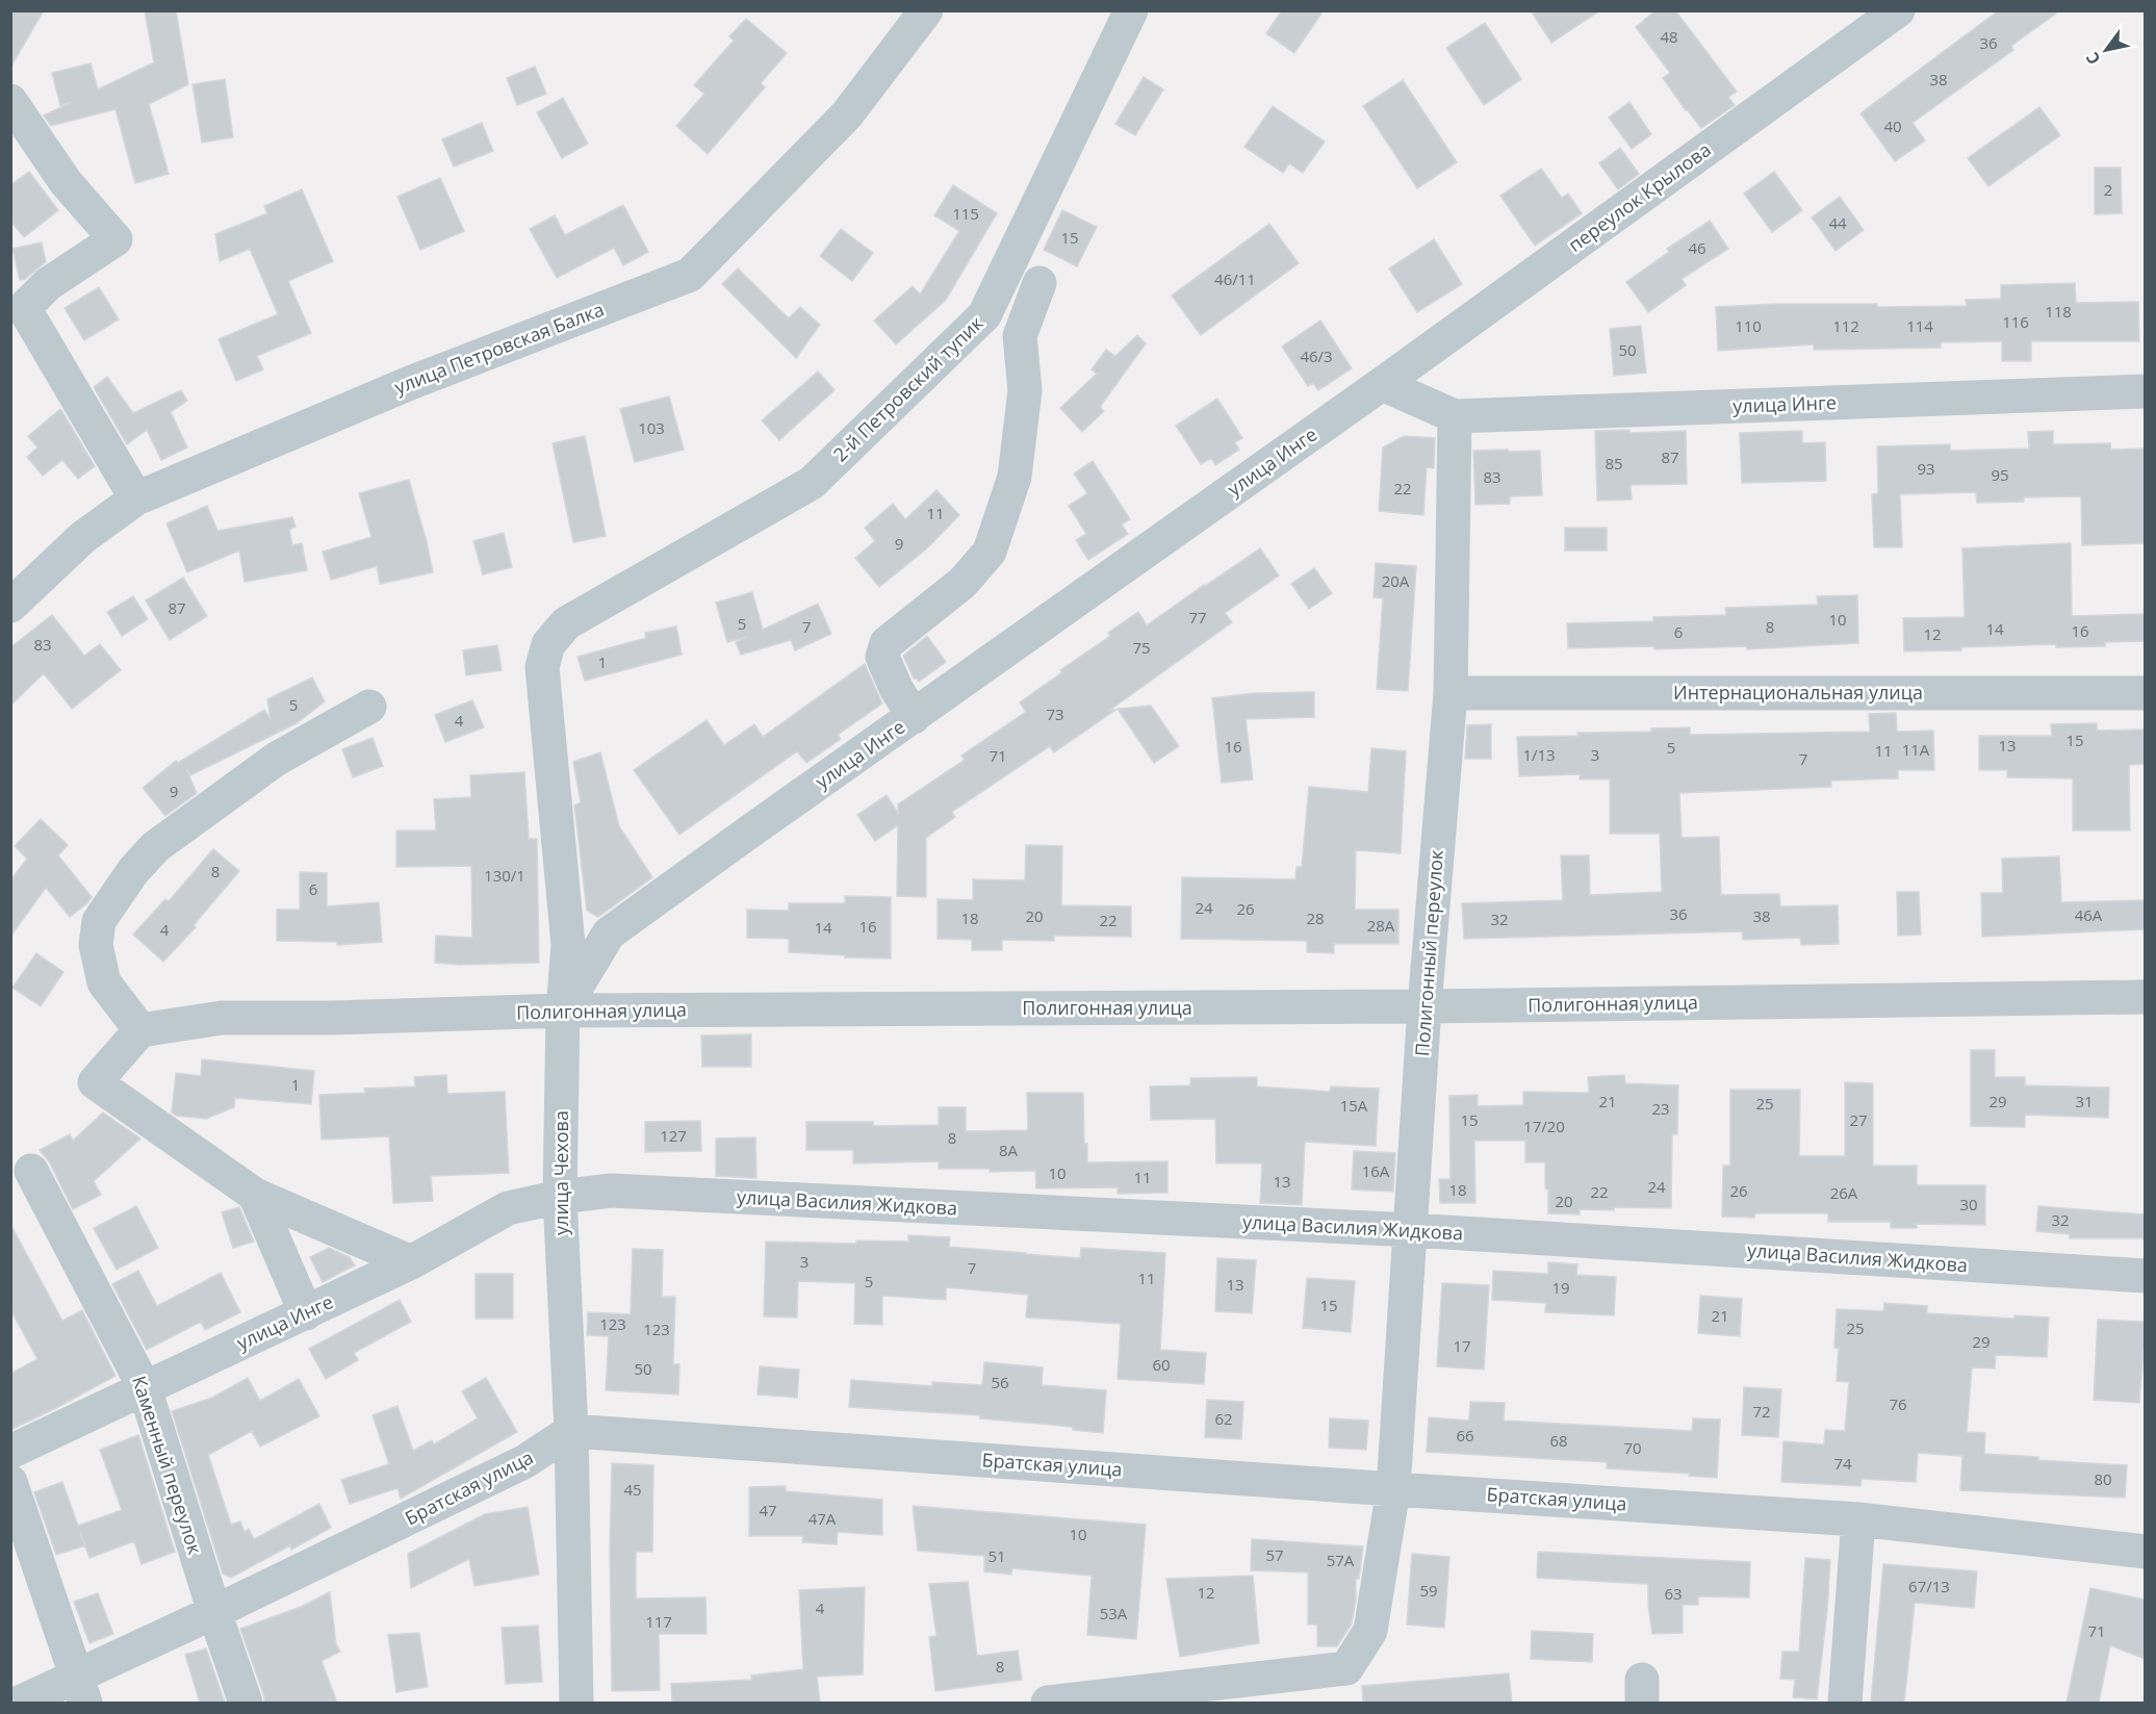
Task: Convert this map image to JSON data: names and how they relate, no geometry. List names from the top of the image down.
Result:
{
  "streets": {
    "street": [
      "переулок Крылова",
      "улица Петровская Балка",
      "2-й Петровский тупик",
      "улица Инге",
      "Интернациональная улица",
      "Полигонный переулок",
      "Полигонная улица",
      "улица Чехова",
      "улица Василия Жидкова",
      "Каменный переулок",
      "Братская улица"
    ]
  },
  "crossings": [
    ["переулок Крылова", "улица Инге"],
    ["2-й Петровский тупик", "улица Чехова"],
    ["улица Инге", "Полигонный переулок"],
    ["улица Инге", "Полигонная улица"],
    ["улица Инге", "улица Чехова"],
    ["улица Инге", "улица Василия Жидкова"],
    ["улица Инге", "Каменный переулок"],
    ["Интернациональная улица", "Полигонный переулок"],
    ["Полигонный переулок", "Полигонная улица"],
    ["Полигонный переулок", "улица Василия Жидкова"],
    ["Полигонный переулок", "Братская улица"],
    ["Полигонная улица", "улица Чехова"],
    ["улица Чехова", "улица Василия Жидкова"],
    ["улица Чехова", "Братская улица"],
    ["Каменный переулок", "Братская улица"]
  ],
  "house_numbers": [
    "48",
    "36",
    "38",
    "40",
    "2",
    "115",
    "44",
    "15",
    "46",
    "46/11",
    "118",
    "116",
    "110",
    "112",
    "114",
    "50",
    "46/3",
    "103",
    "87",
    "85",
    "93",
    "95",
    "83",
    "22",
    "11",
    "9",
    "20А",
    "87",
    "77",
    "10",
    "5",
    "7",
    "8",
    "14",
    "16",
    "6",
    "12",
    "83",
    "75",
    "1",
    "5",
    "73",
    "4",
    "15",
    "13",
    "16",
    "5",
    "11А",
    "11",
    "1/13",
    "3",
    "71",
    "7",
    "9",
    "8",
    "130/1",
    "6",
    "24",
    "26",
    "36",
    "46А",
    "20",
    "38",
    "18",
    "28",
    "32",
    "22",
    "28А",
    "16",
    "14",
    "4",
    "1",
    "21",
    "29",
    "31",
    "25",
    "15А",
    "23",
    "15",
    "27",
    "17/20",
    "127",
    "8",
    "8А",
    "16А",
    "10",
    "11",
    "13",
    "24",
    "18",
    "26",
    "22",
    "26А",
    "20",
    "30",
    "32",
    "3",
    "7",
    "11",
    "5",
    "13",
    "19",
    "15",
    "21",
    "123",
    "25",
    "123",
    "29",
    "17",
    "60",
    "50",
    "56",
    "76",
    "72",
    "62",
    "66",
    "68",
    "70",
    "74",
    "80",
    "45",
    "47",
    "47А",
    "10",
    "57",
    "51",
    "57А",
    "67/13",
    "59",
    "12",
    "63",
    "4",
    "53А",
    "117",
    "71",
    "8"
  ],
  "north": "bottom left"
}
